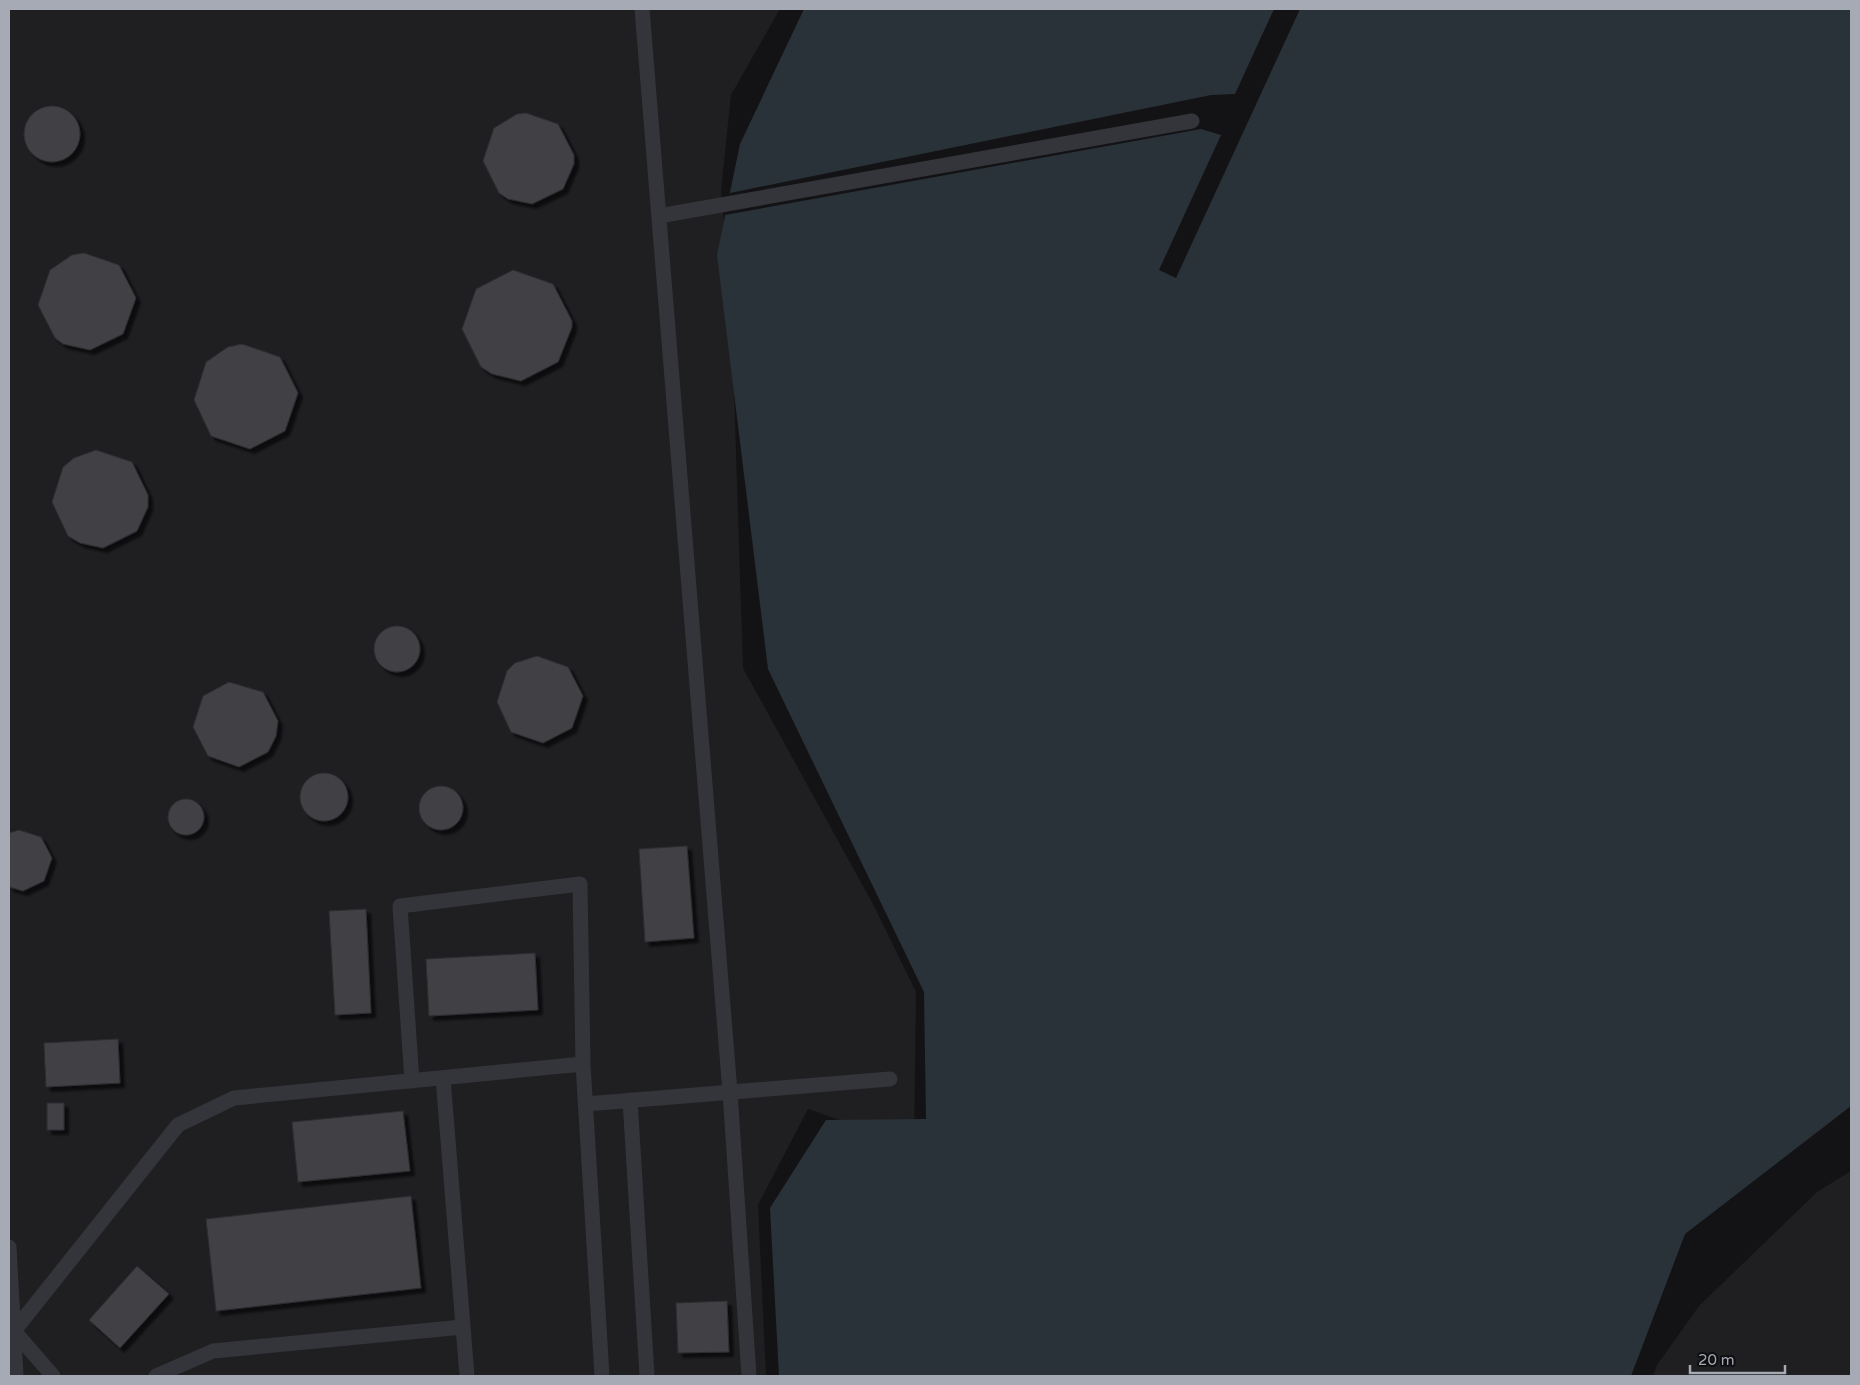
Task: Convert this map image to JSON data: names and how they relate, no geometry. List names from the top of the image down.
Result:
{
  "scale_bar": "20 m"
}
